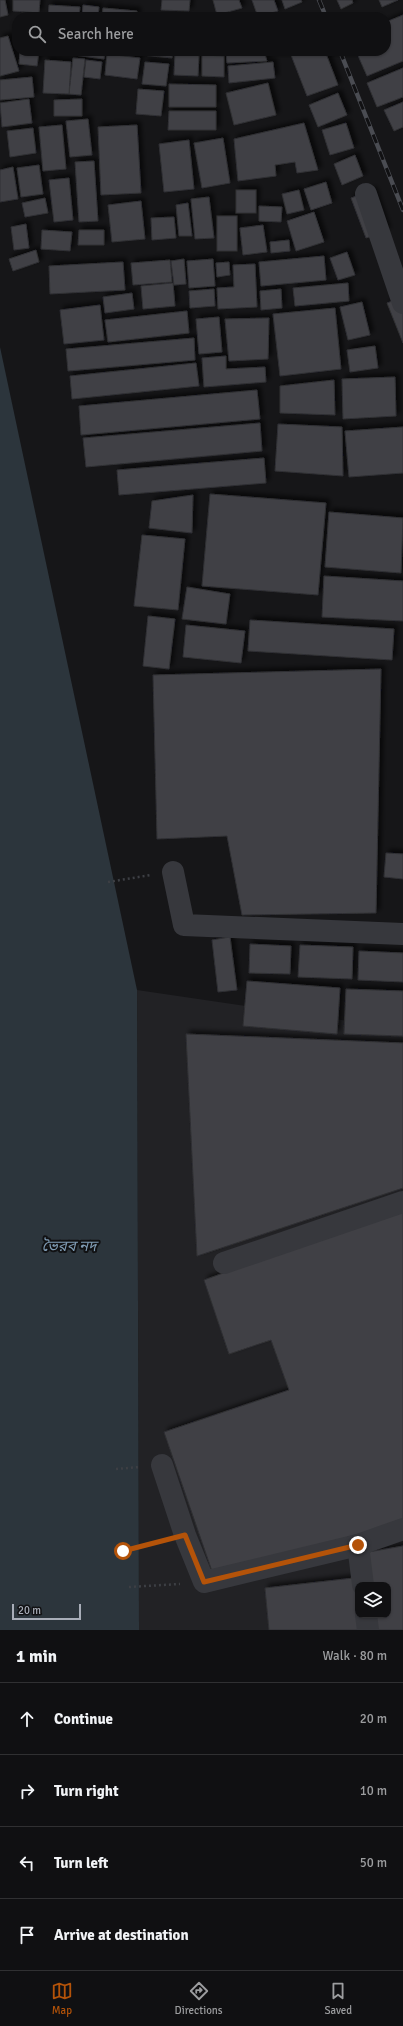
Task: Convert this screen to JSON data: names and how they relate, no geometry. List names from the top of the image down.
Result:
{
  "water": ["ভৈরব নদ"],
  "scale_bar": "20 m",
  "page": {
    "search": "Search here",
    "scale": "20 m",
    "heading": ["1 min", "Walk · 80 m"],
    "list": [
      ["Continue", "20 m"],
      ["Turn right", "10 m"],
      ["Turn left", "50 m"],
      "Arrive at destination"
    ],
    "nav": ["Map", "Directions", "Saved"]
  }
}
